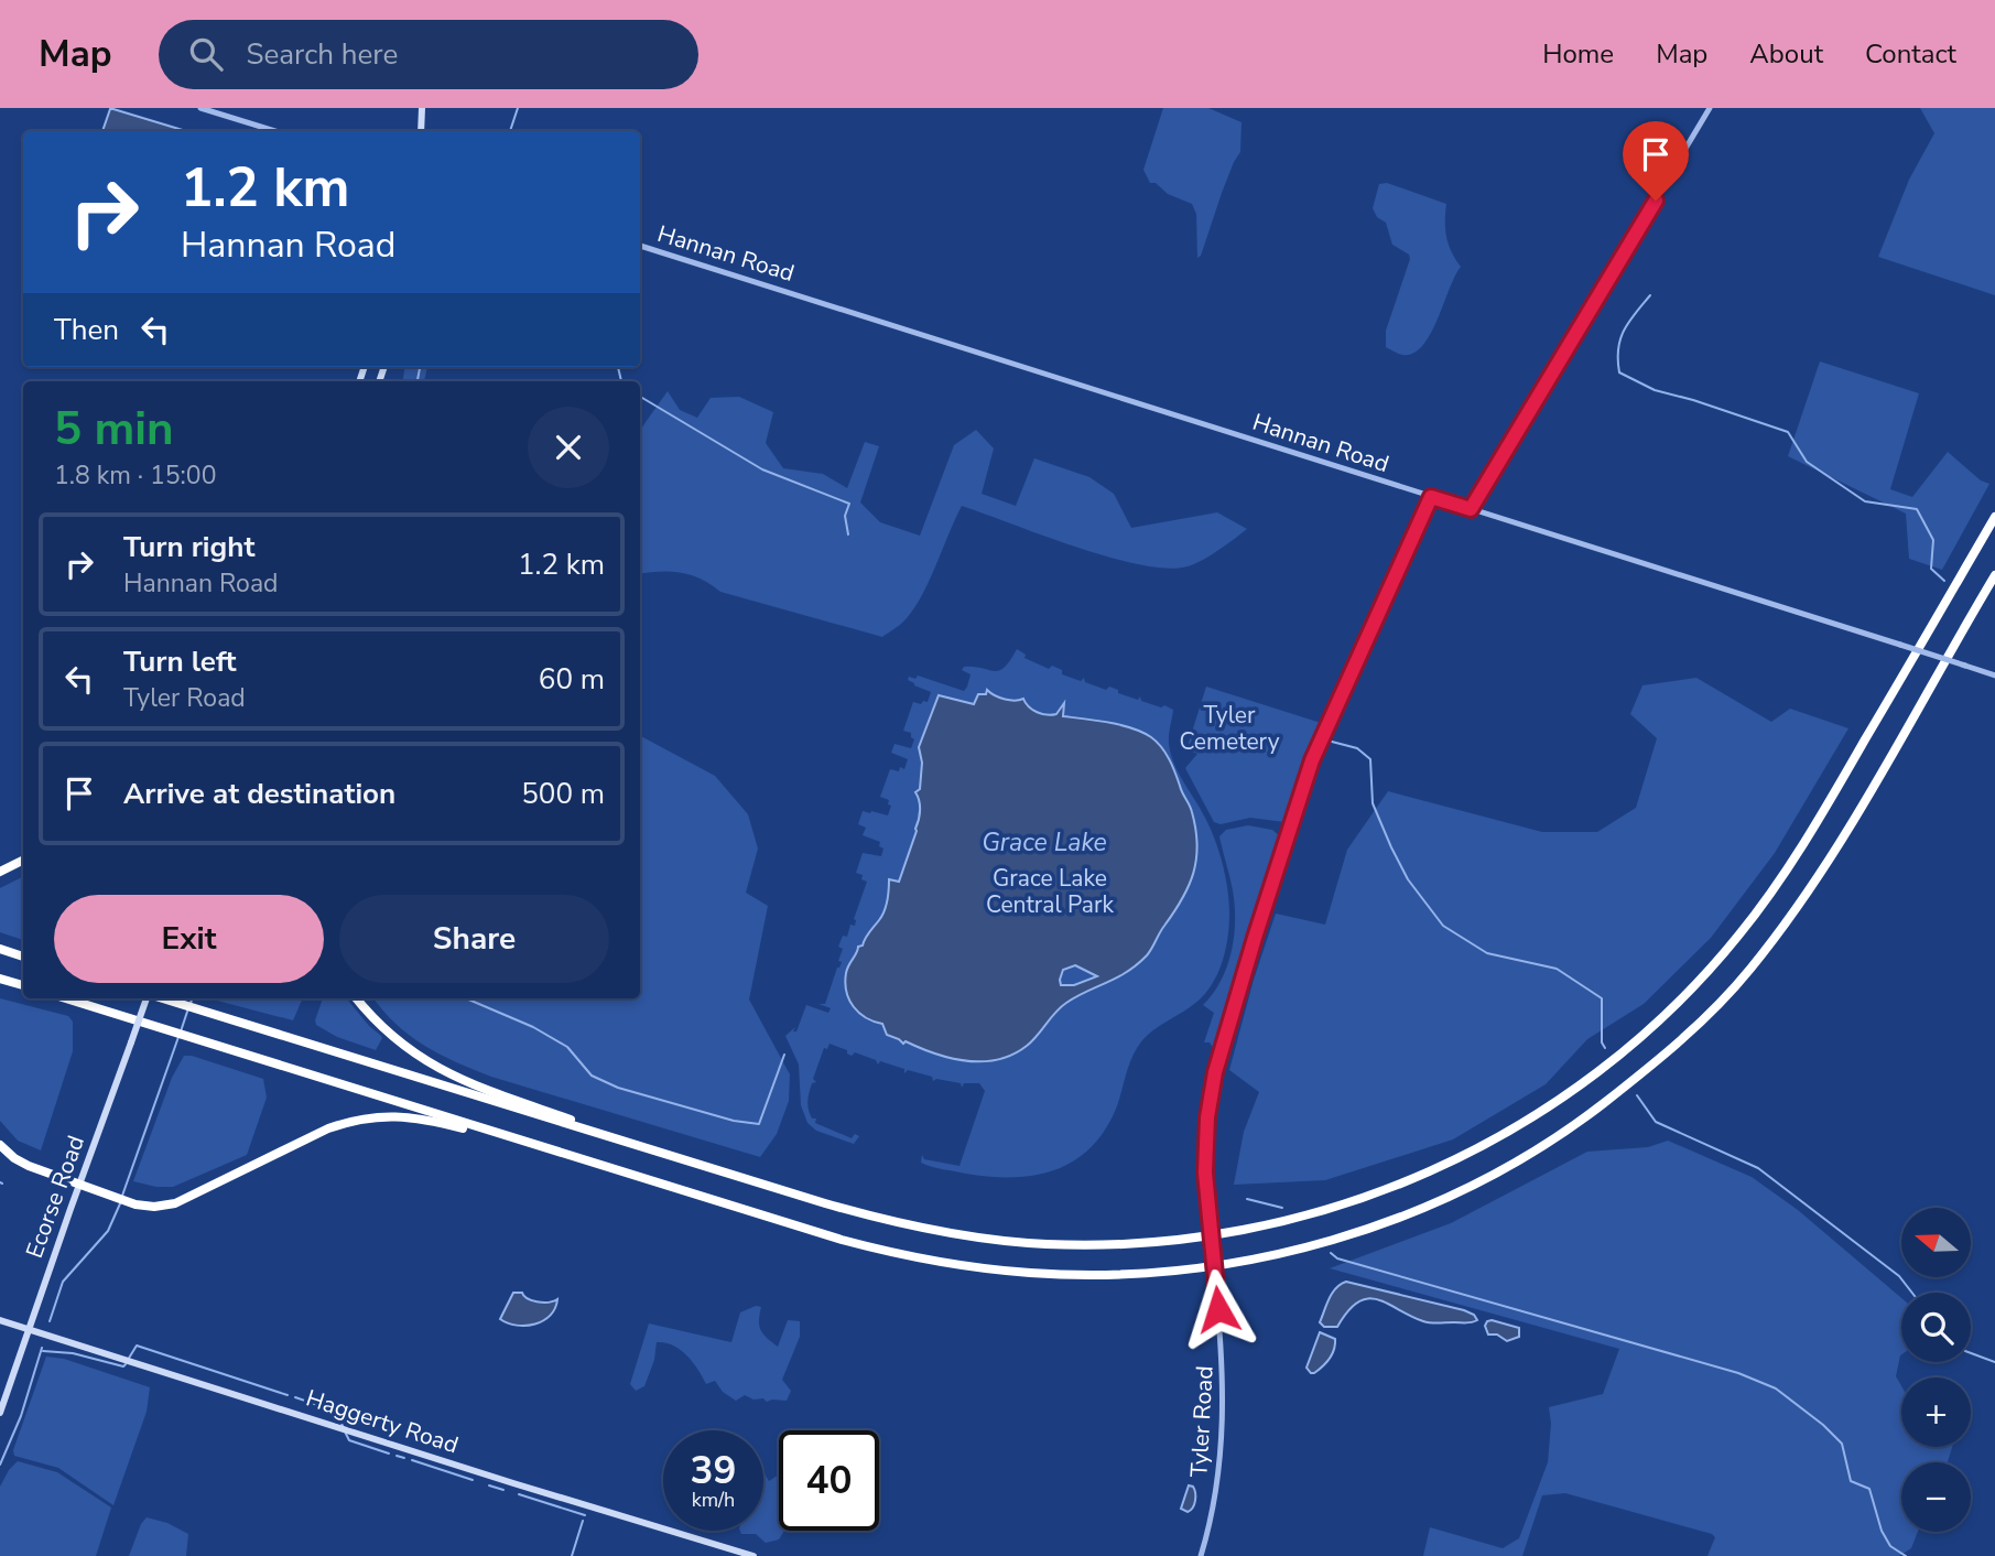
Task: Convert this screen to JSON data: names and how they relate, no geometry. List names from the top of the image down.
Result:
{
  "streets": {
    "main road": ["Ecorse Road", "Haggerty Road"],
    "street": ["Hannan Road", "Tyler Road"]
  },
  "crossings": [
    ["Hannan Road", "Tyler Road"],
    ["Ecorse Road", "Haggerty Road"]
  ],
  "water": ["Grace Lake"],
  "parks": ["Tyler Cemetery", "Grace Lake Central Park"],
  "north": "left",
  "page": {
    "header": "Map",
    "search": "Search here",
    "nav": [
      "Home",
      "Map",
      "About",
      "Contact"
    ],
    "turn": ["1.2 km", "Hannan Road"],
    "then": "Then",
    "heading": ["5 min", "1.8 km · 15:00"],
    "list": [
      {
        "name": "Turn right",
        "note": "Hannan Road",
        "value": "1.2 km"
      },
      {
        "name": "Turn left",
        "note": "Tyler Road",
        "value": "60 m"
      },
      {
        "name": "Arrive at destination",
        "value": "500 m"
      }
    ],
    "buttons": ["Exit", "Share"],
    "map_buttons": ["+", "−"],
    "speed": "39 km/h",
    "limit": "40"
  }
}
